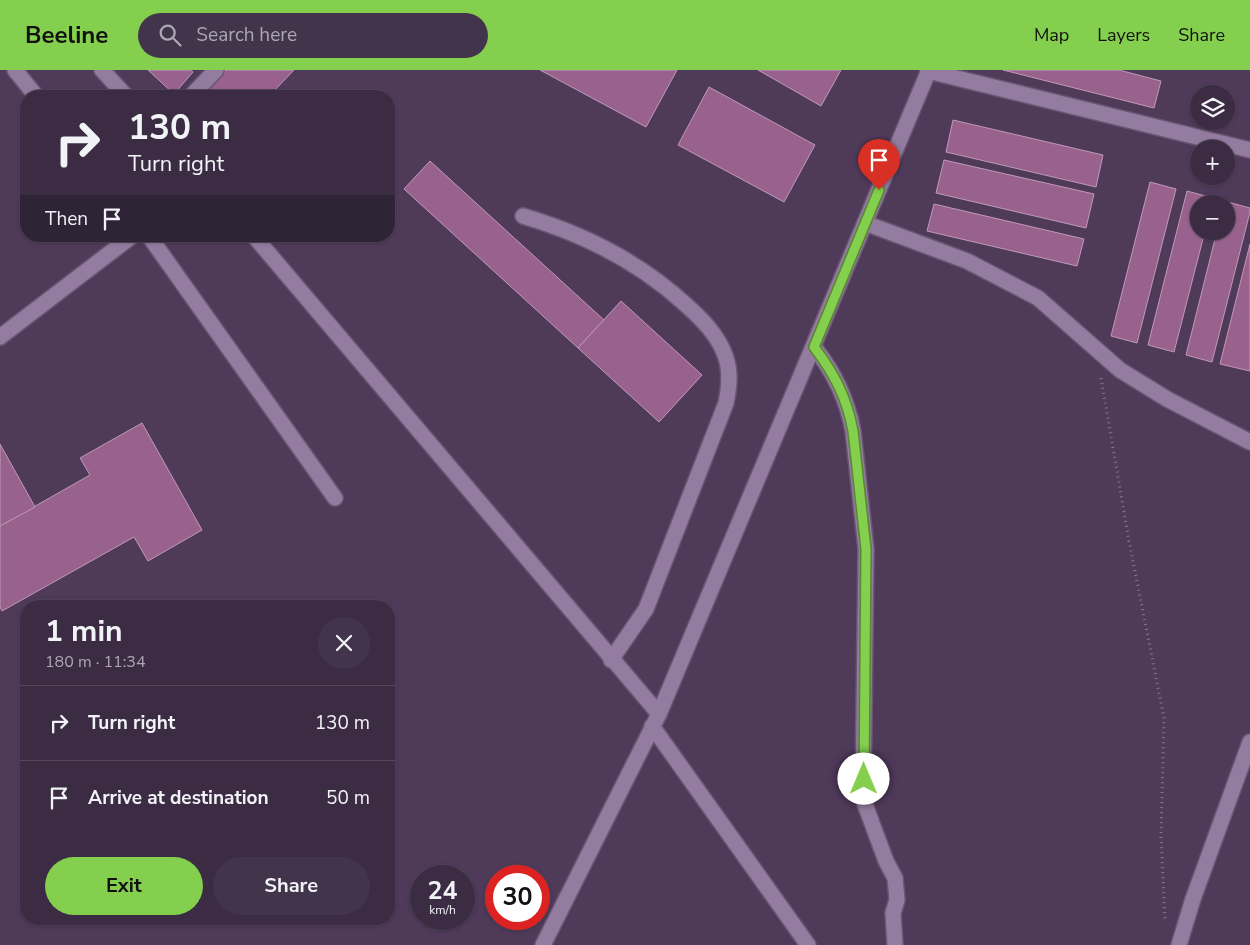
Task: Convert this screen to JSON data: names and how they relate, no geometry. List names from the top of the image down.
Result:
{
  "page": {
    "header": "Beeline",
    "search": "Search here",
    "nav": ["Map", "Layers", "Share"],
    "map_buttons": ["+", "−"],
    "turn": ["130 m", "Turn right"],
    "then": "Then",
    "heading": ["1 min", "180 m · 11:34"],
    "list": [
      {
        "name": "Turn right",
        "value": "130 m"
      },
      {
        "name": "Arrive at destination",
        "value": "50 m"
      }
    ],
    "buttons": ["Exit", "Share"],
    "speed": "24 km/h",
    "limit": "30"
  }
}
